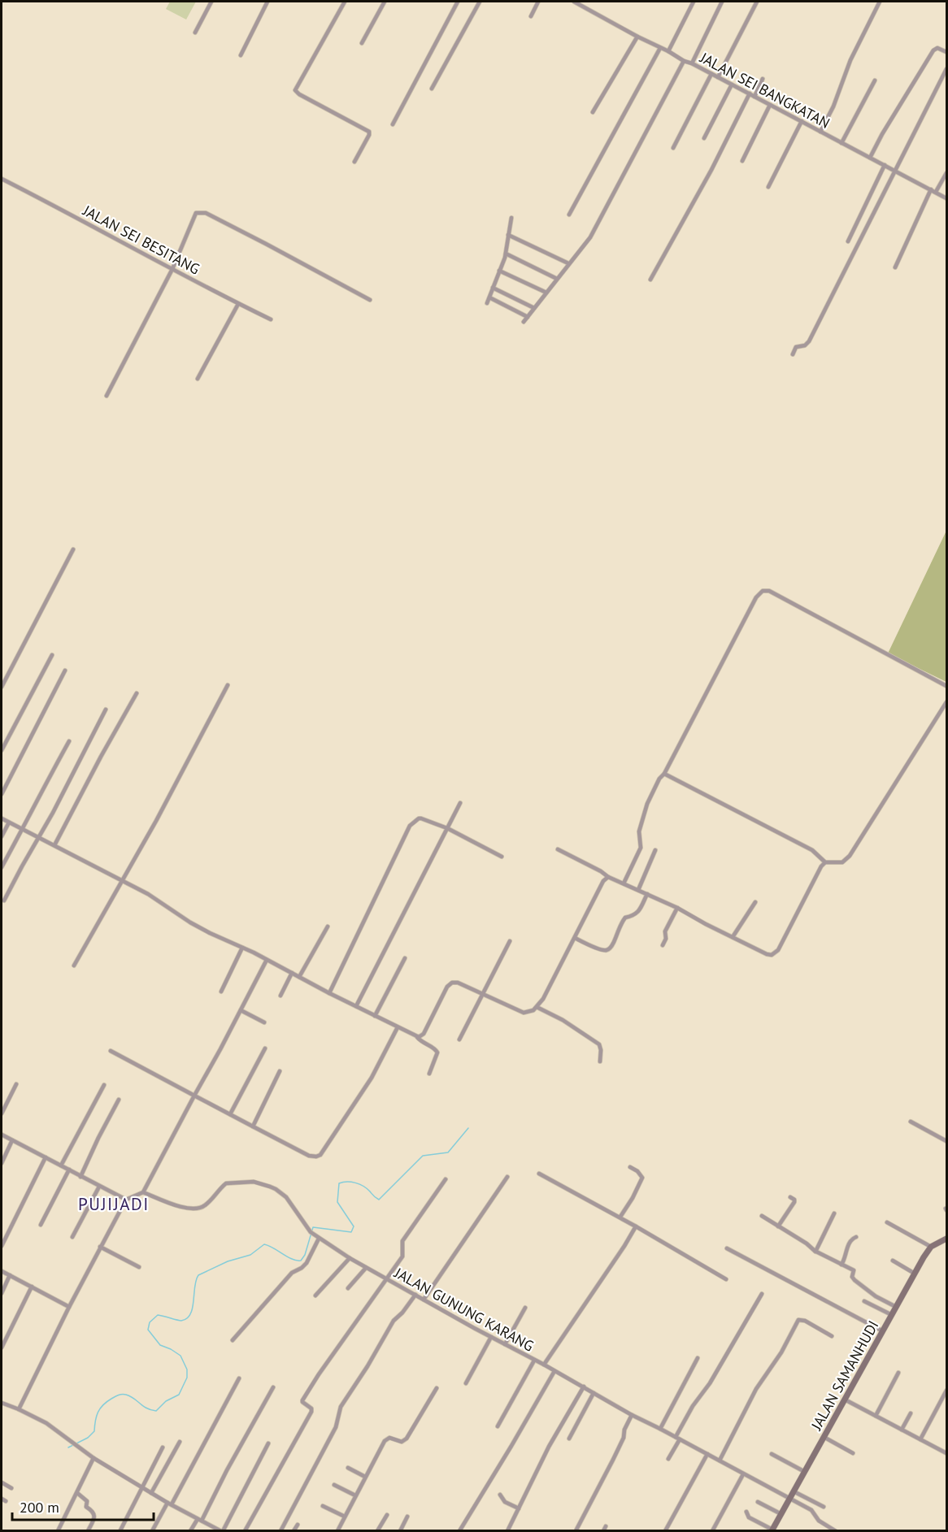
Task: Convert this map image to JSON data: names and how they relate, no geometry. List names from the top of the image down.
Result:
{
  "streets": {
    "street": [
      "JALAN SEI BANGKATAN",
      "JALAN SEI BESITANG",
      "JALAN GUNUNG KARANG",
      "JALAN SAMANHUDI"
    ]
  },
  "crossings": [
    ["JALAN GUNUNG KARANG", "JALAN SAMANHUDI"]
  ],
  "districts": ["PUJIJADI"],
  "scale_bar": "200 m"
}
